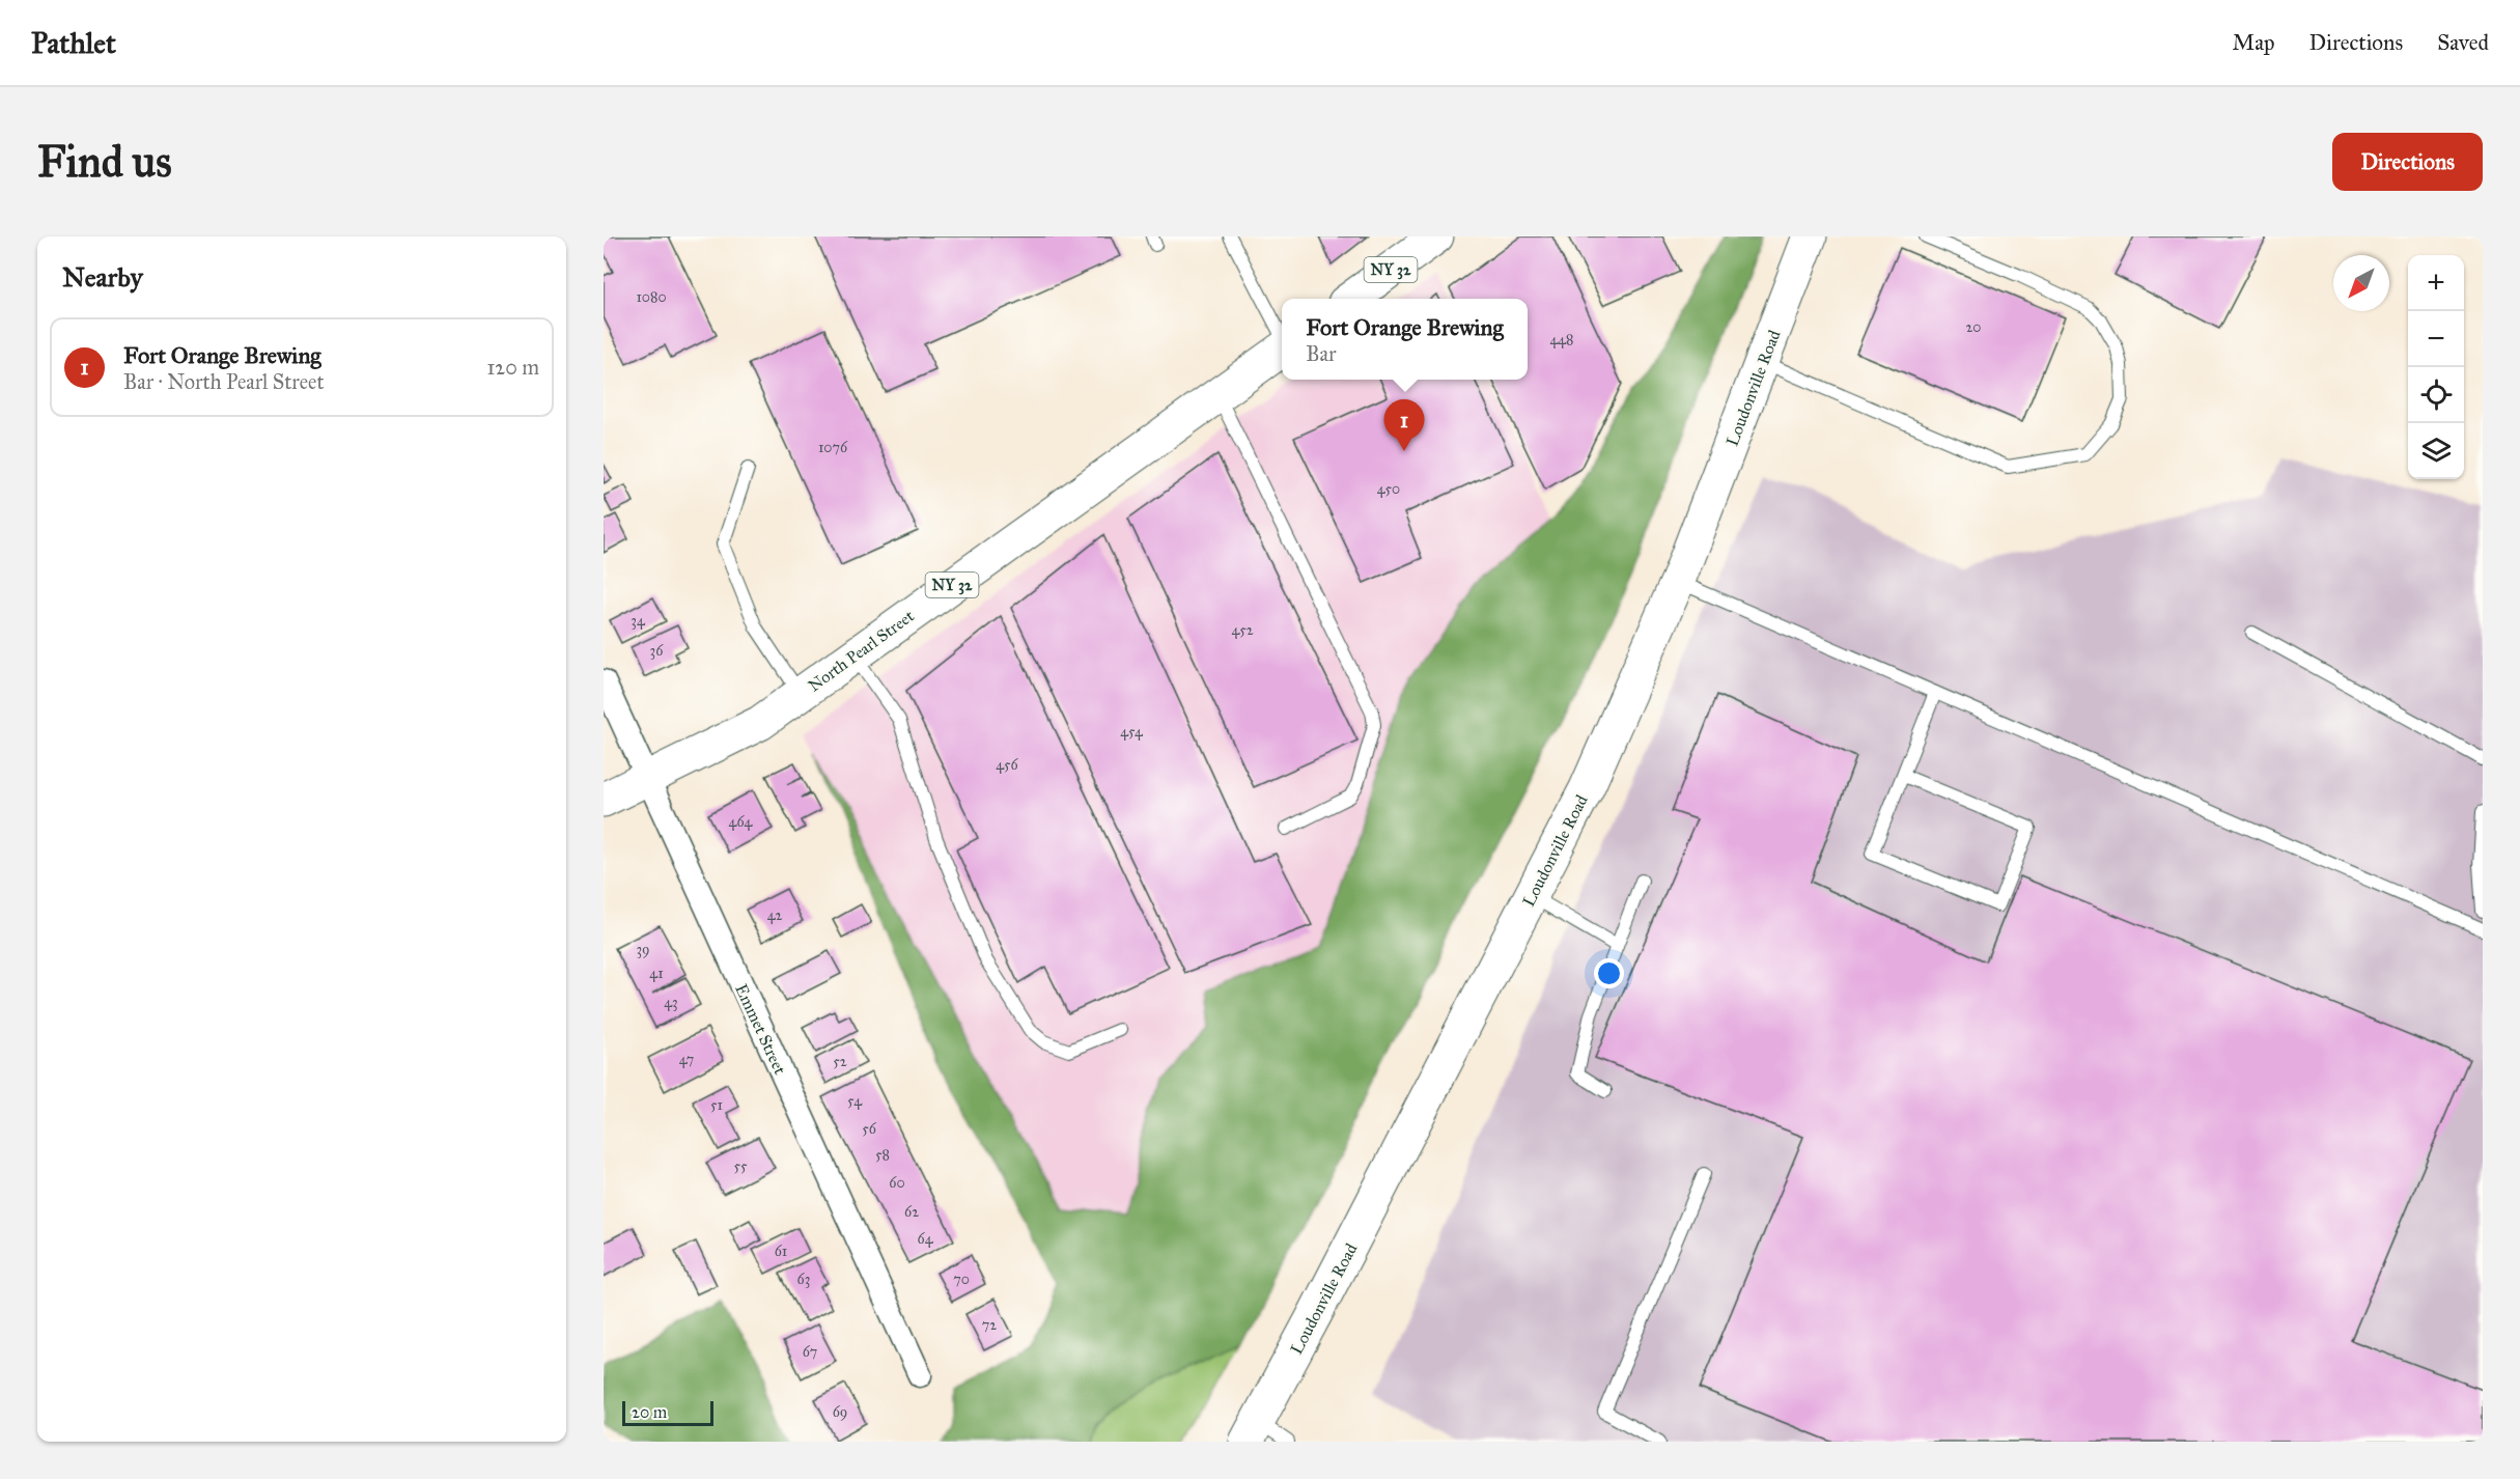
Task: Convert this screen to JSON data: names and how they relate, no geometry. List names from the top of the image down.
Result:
{
  "streets": {
    "main road": ["NY 32", "Loudonville Road", "North Pearl Street"],
    "street": ["Emmet Street"]
  },
  "crossings": [
    ["North Pearl Street", "Emmet Street"]
  ],
  "house_numbers": [
    "1080",
    "20",
    "448",
    "1076",
    "450",
    "34",
    "452",
    "36",
    "454",
    "456",
    "464",
    "42",
    "39",
    "41",
    "43",
    "47",
    "52",
    "54",
    "51",
    "56",
    "58",
    "55",
    "60",
    "62",
    "64",
    "61",
    "63",
    "70",
    "72",
    "67",
    "69"
  ],
  "scale_bar": "20 m",
  "north": "bottom left",
  "page": {
    "header": "Pathlet",
    "nav": ["Map", "Directions", "Saved"],
    "buttons": "Directions",
    "title": "Find us",
    "heading": "Nearby",
    "map_buttons": ["+", "−"],
    "popup": ["Fort Orange Brewing", "Bar"],
    "list": [
      {
        "mark": "1",
        "name": "Fort Orange Brewing",
        "note": "Bar · North Pearl Street",
        "value": "120 m"
      }
    ],
    "pins": "1",
    "scale": "20 m"
  }
}
